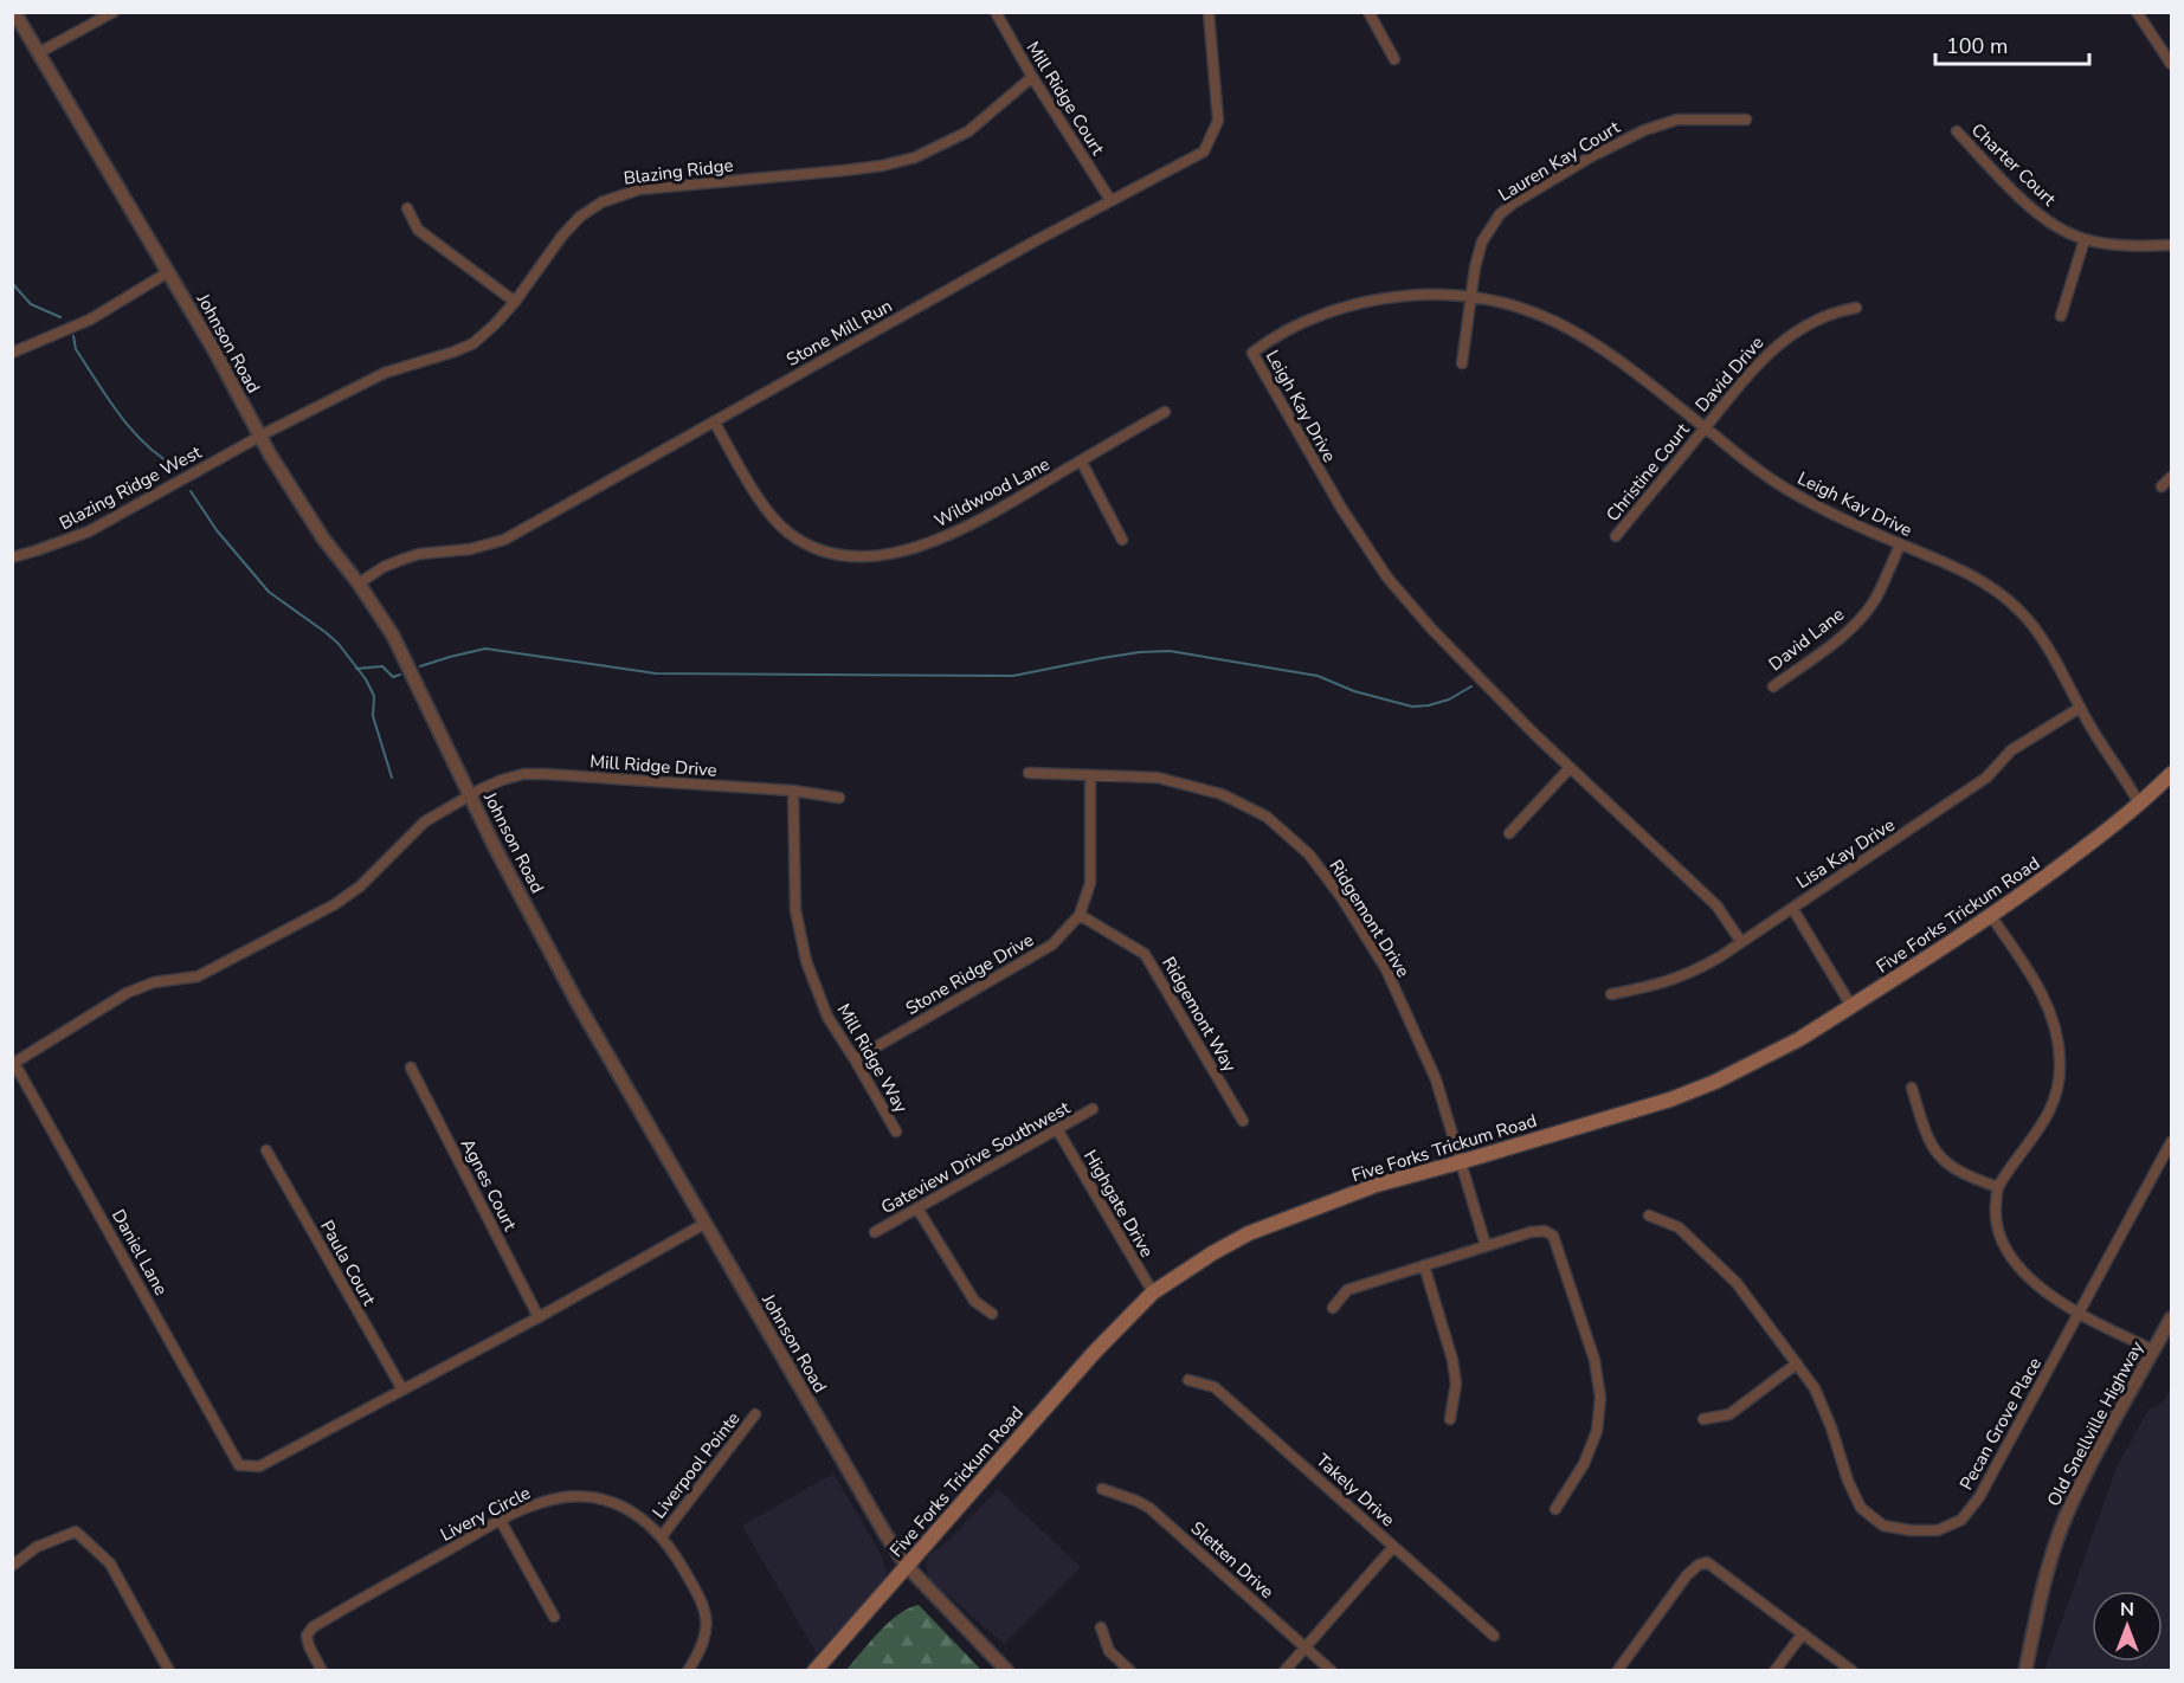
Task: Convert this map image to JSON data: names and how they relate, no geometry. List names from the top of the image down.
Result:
{
  "streets": {
    "main road": ["Five Forks Trickum Road"],
    "street": [
      "Mill Ridge Court",
      "Lauren Kay Court",
      "Charter Court",
      "Blazing Ridge",
      "Stone Mill Run",
      "Johnson Road",
      "David Drive",
      "Leigh Kay Drive",
      "Christine Court",
      "Blazing Ridge West",
      "Wildwood Lane",
      "David Lane",
      "Mill Ridge Drive",
      "Lisa Kay Drive",
      "Ridgemont Drive",
      "Stone Ridge Drive",
      "Ridgemont Way",
      "Mill Ridge Way",
      "Gateview Drive Southwest",
      "Agnes Court",
      "Highgate Drive",
      "Daniel Lane",
      "Paula Court",
      "Pecan Grove Place",
      "Old Snellville Highway",
      "Liverpool Pointe",
      "Takely Drive",
      "Livery Circle",
      "Sletten Drive"
    ]
  },
  "crossings": [
    ["Mill Ridge Court", "Blazing Ridge"],
    ["Mill Ridge Court", "Stone Mill Run"],
    ["Lauren Kay Court", "Leigh Kay Drive"],
    ["Blazing Ridge", "Johnson Road"],
    ["Blazing Ridge", "Blazing Ridge West"],
    ["Stone Mill Run", "Johnson Road"],
    ["Stone Mill Run", "Wildwood Lane"],
    ["Johnson Road", "Blazing Ridge West"],
    ["Johnson Road", "Mill Ridge Drive"],
    ["Johnson Road", "Five Forks Trickum Road"],
    ["Johnson Road", "Daniel Lane"],
    ["David Drive", "Leigh Kay Drive"],
    ["David Drive", "Christine Court"],
    ["Leigh Kay Drive", "Christine Court"],
    ["Leigh Kay Drive", "David Lane"],
    ["Leigh Kay Drive", "Lisa Kay Drive"],
    ["Leigh Kay Drive", "Five Forks Trickum Road"],
    ["Mill Ridge Drive", "Mill Ridge Way"],
    ["Mill Ridge Drive", "Daniel Lane"],
    ["Five Forks Trickum Road", "Ridgemont Drive"],
    ["Five Forks Trickum Road", "Highgate Drive"],
    ["Ridgemont Drive", "Stone Ridge Drive"],
    ["Stone Ridge Drive", "Ridgemont Way"],
    ["Stone Ridge Drive", "Mill Ridge Way"],
    ["Gateview Drive Southwest", "Highgate Drive"],
    ["Agnes Court", "Daniel Lane"],
    ["Daniel Lane", "Paula Court"],
    ["Liverpool Pointe", "Livery Circle"]
  ],
  "scale_bar": "100 m",
  "north": "top"
}
